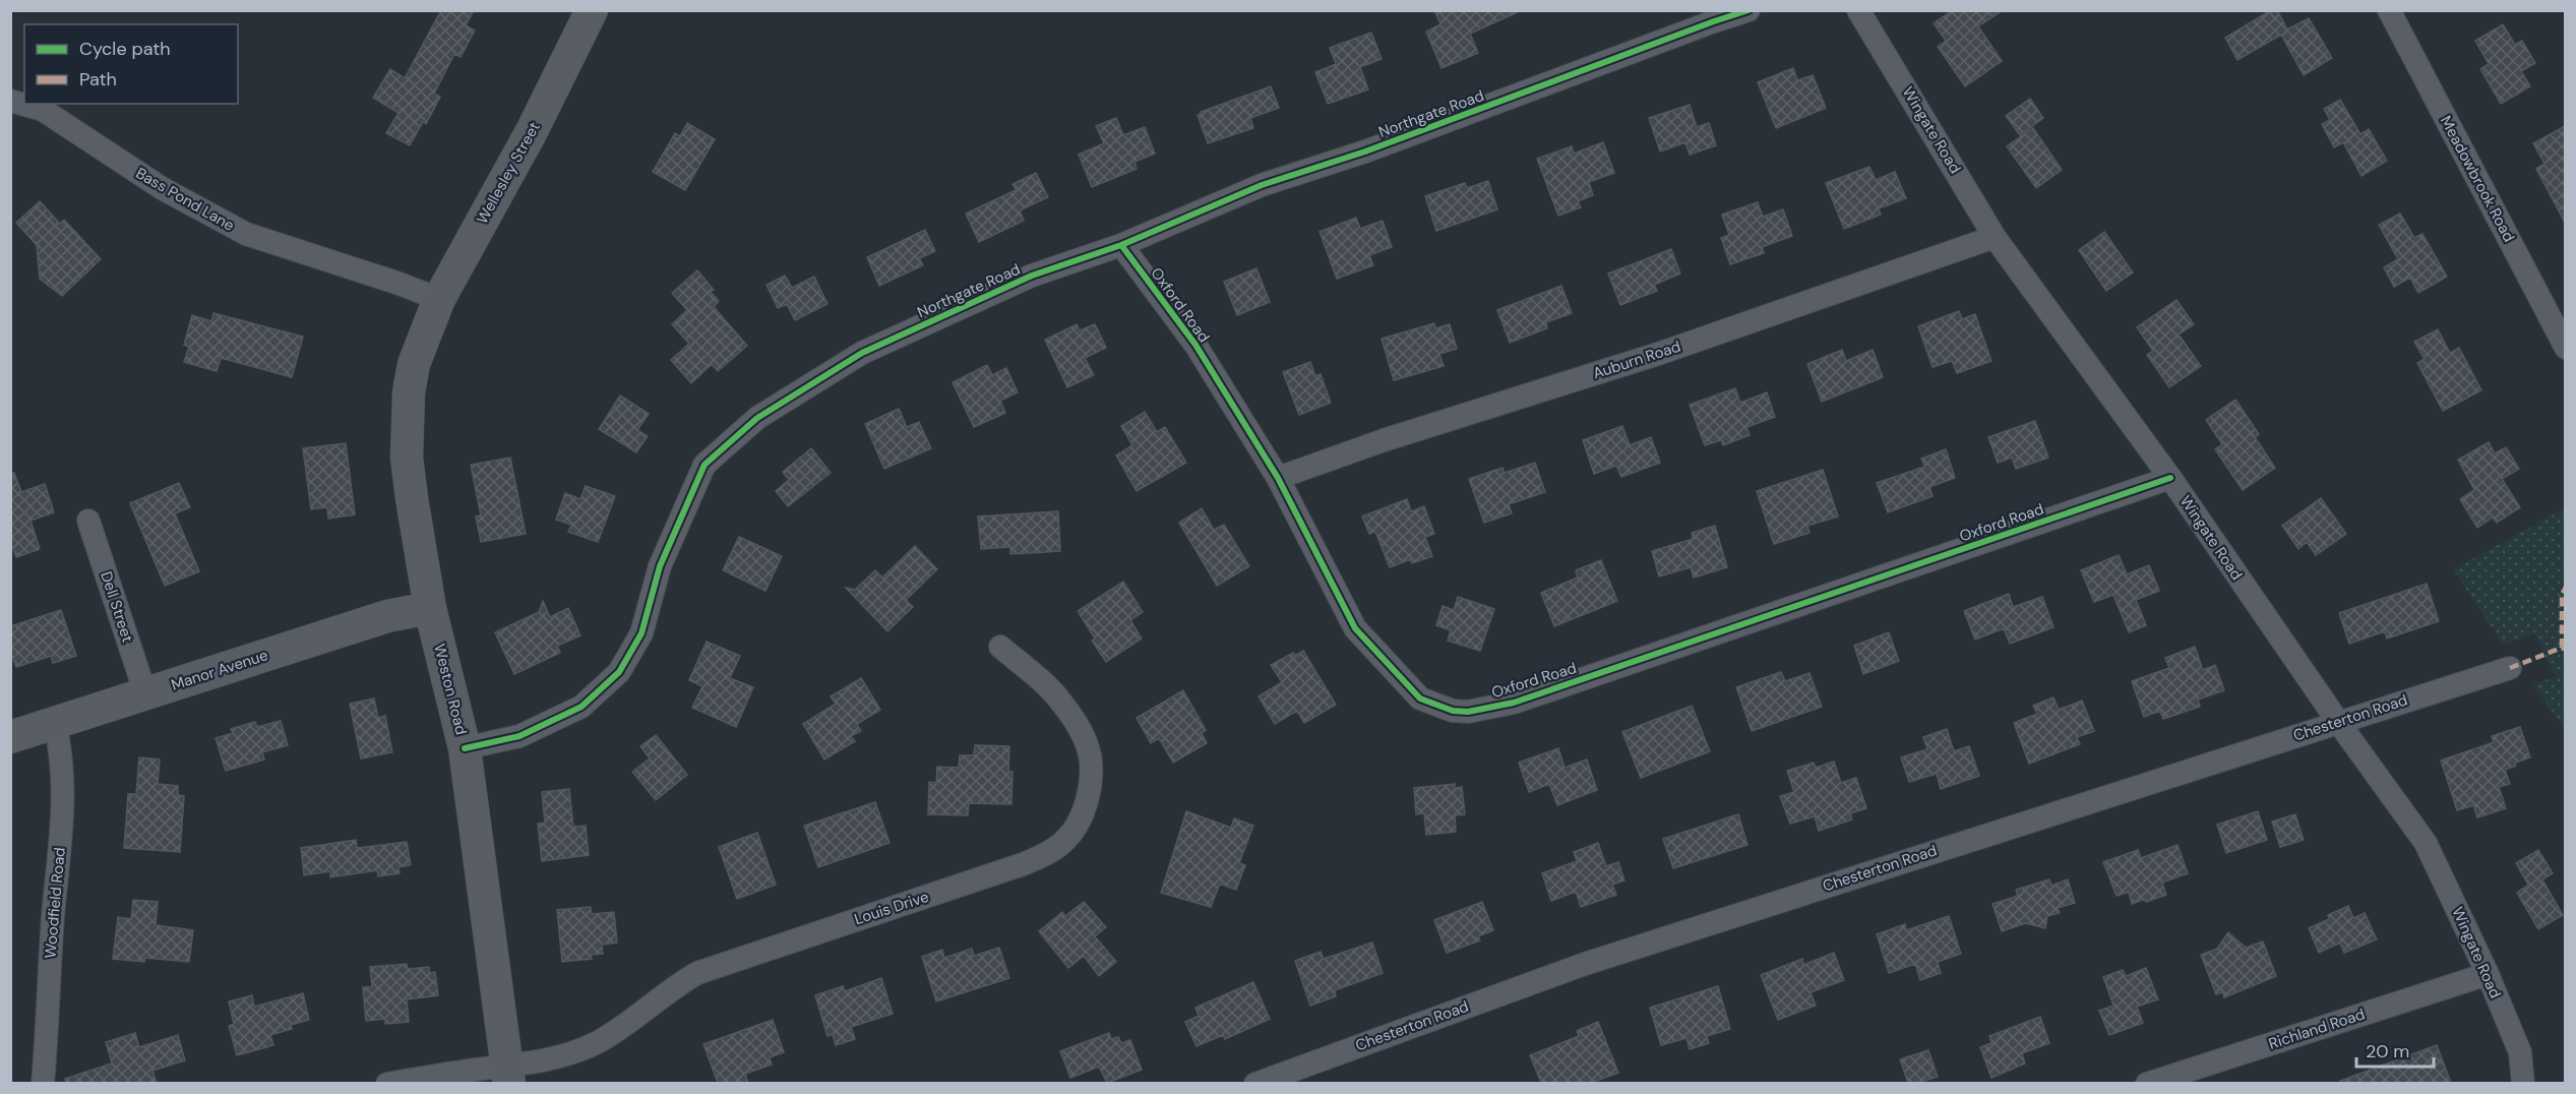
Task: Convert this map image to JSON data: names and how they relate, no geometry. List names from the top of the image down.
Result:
{
  "streets": {
    "main road": ["Wellesley Street", "Manor Avenue", "Weston Road"],
    "street": [
      "Northgate Road",
      "Wingate Road",
      "Meadowbrook Road",
      "Bass Pond Lane",
      "Oxford Road",
      "Auburn Road",
      "Dell Street",
      "Chesterton Road",
      "Woodfield Road",
      "Louis Drive",
      "Richland Road"
    ]
  },
  "crossings": [
    ["Northgate Road", "Oxford Road"],
    ["Northgate Road", "Weston Road"],
    ["Wingate Road", "Oxford Road"],
    ["Wingate Road", "Auburn Road"],
    ["Wingate Road", "Chesterton Road"],
    ["Wingate Road", "Richland Road"],
    ["Wellesley Street", "Bass Pond Lane"],
    ["Wellesley Street", "Weston Road"],
    ["Oxford Road", "Auburn Road"],
    ["Dell Street", "Manor Avenue"],
    ["Manor Avenue", "Weston Road"],
    ["Manor Avenue", "Woodfield Road"],
    ["Weston Road", "Louis Drive"]
  ],
  "legend": ["Cycle path", "Path"],
  "scale_bar": "20 m"
}
